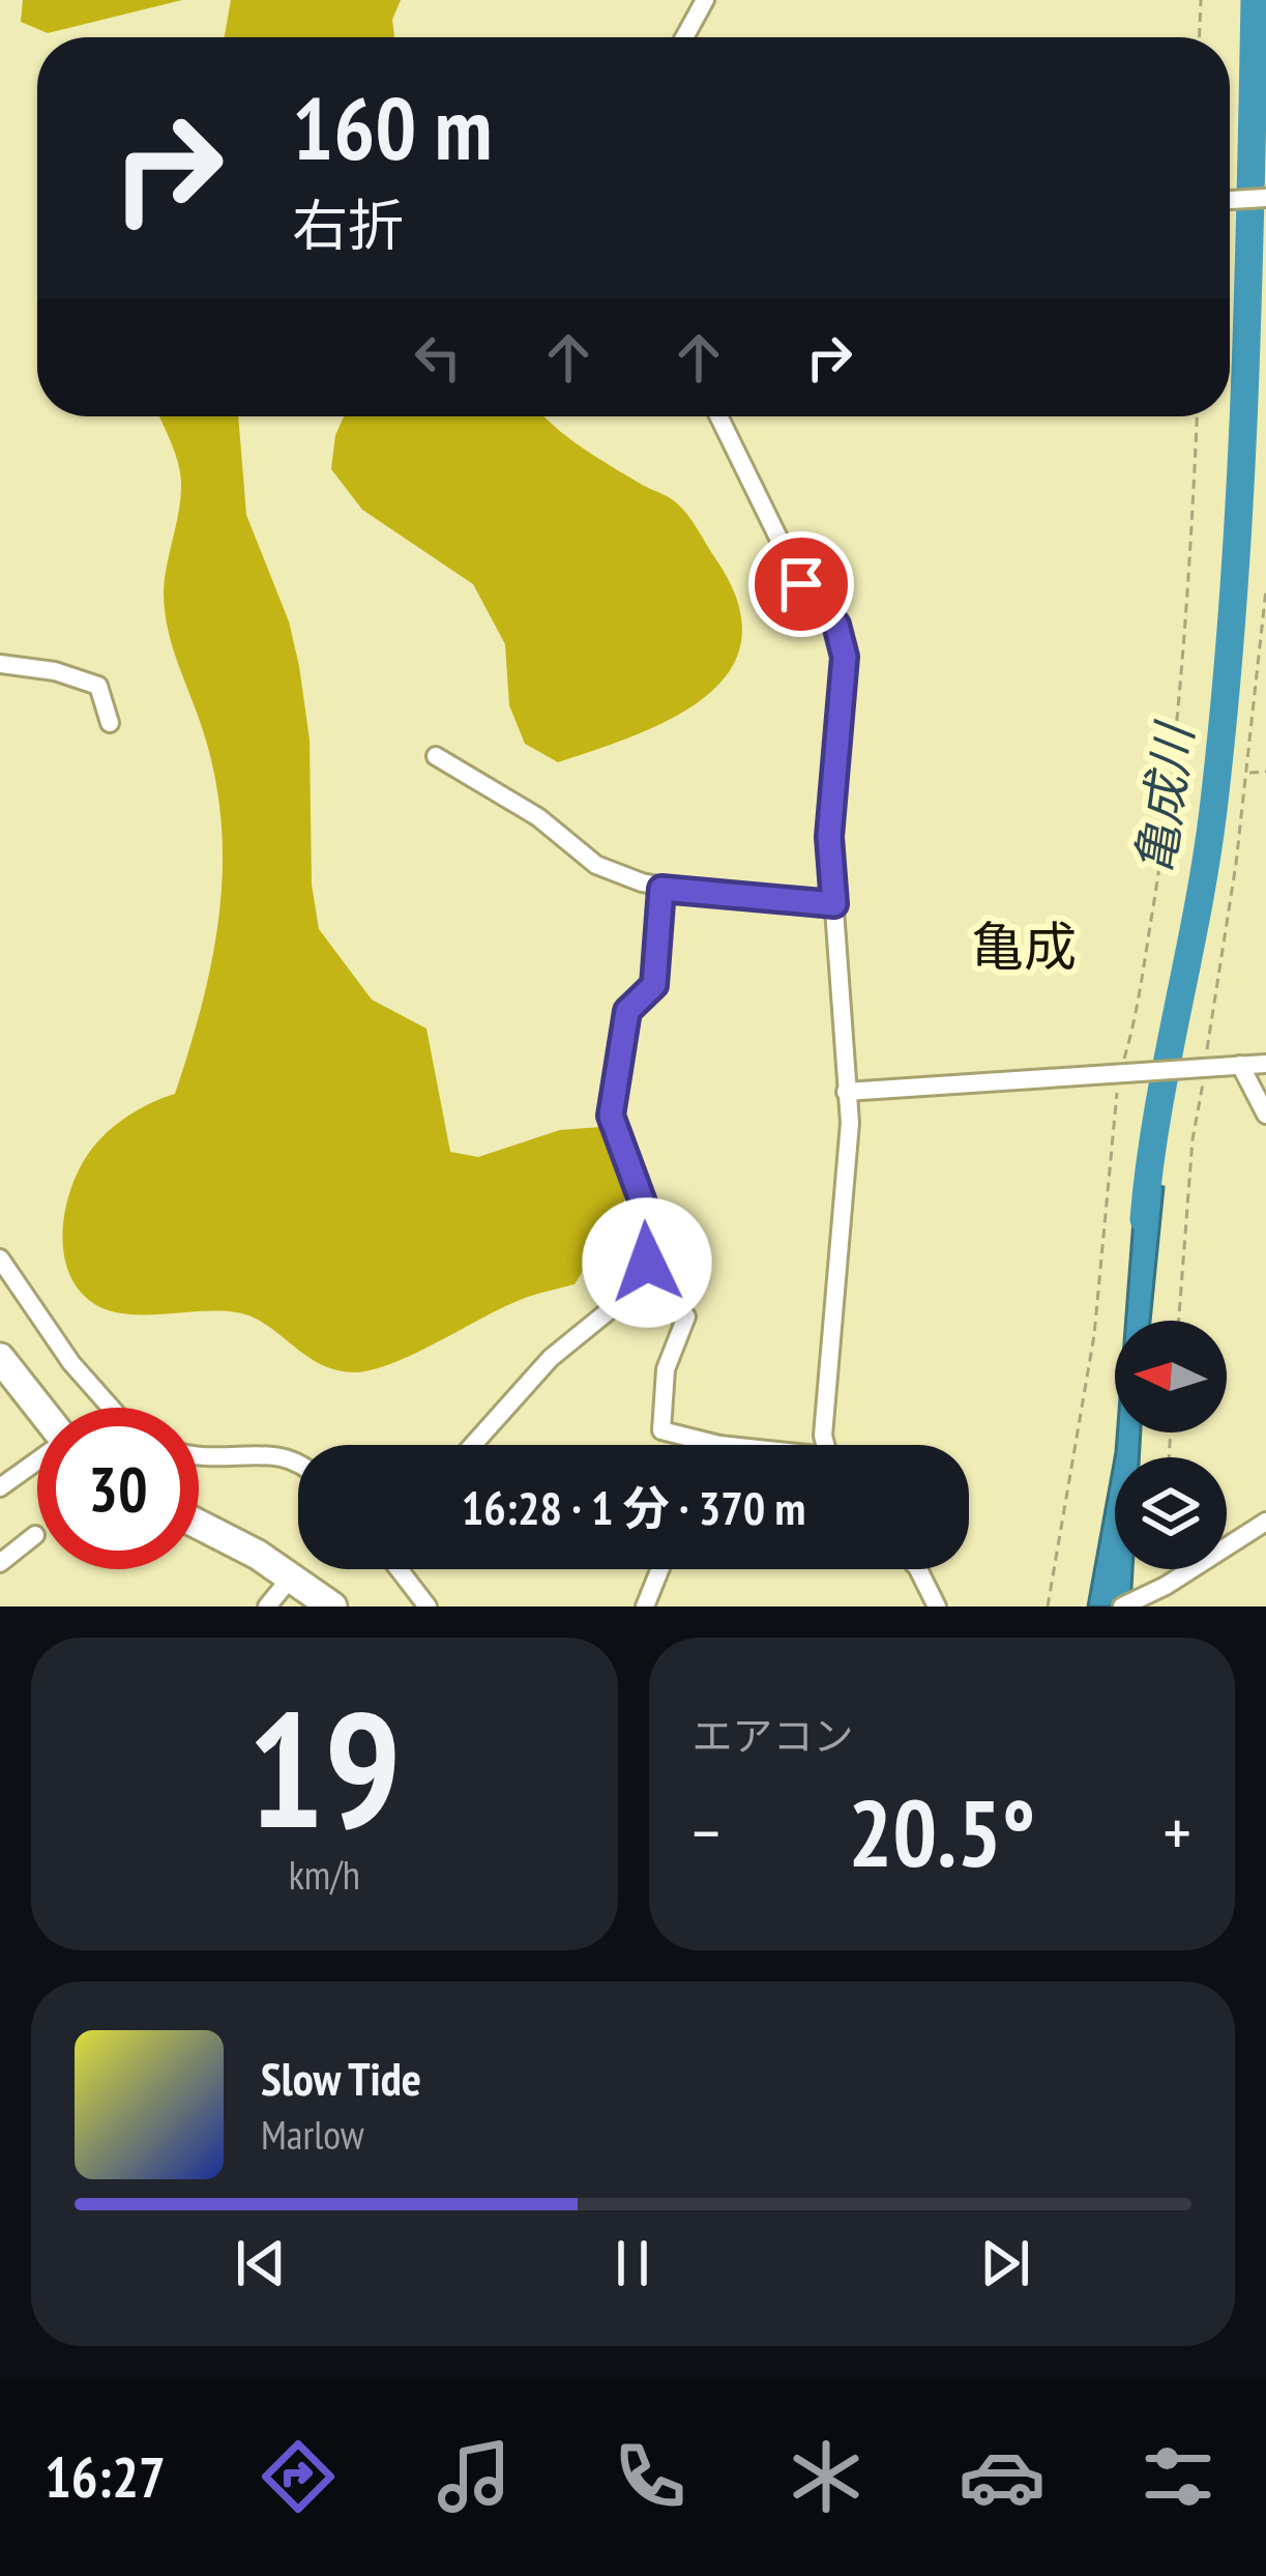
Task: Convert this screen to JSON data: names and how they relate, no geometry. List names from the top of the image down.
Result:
{
  "districts": ["亀成"],
  "water": ["亀成川"],
  "north": "left",
  "page": {
    "turn": ["160 m", "右折"],
    "limit": "30",
    "trip": "16:28 · 1 分 · 370 m",
    "tile": [
      ["19", "km/h"],
      "エアコン"
    ],
    "heat": ["−", "20.5°", "+"],
    "song": ["Slow Tide", "Marlow"],
    "tabs": "16:27"
  }
}
